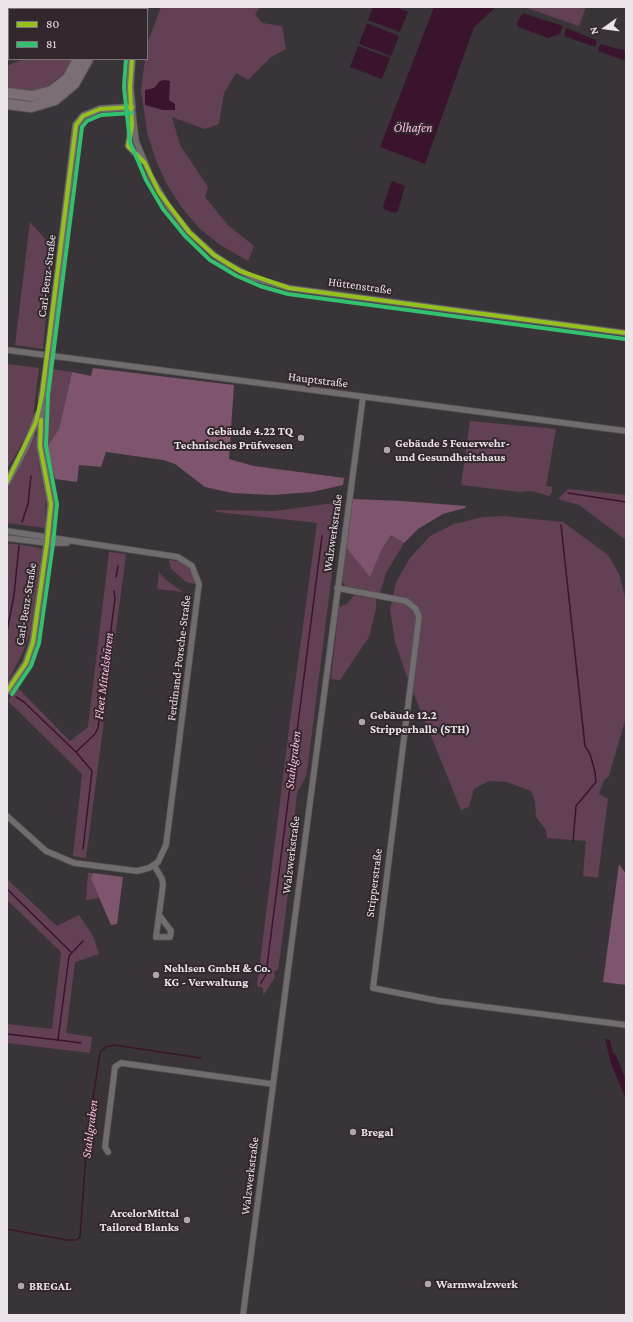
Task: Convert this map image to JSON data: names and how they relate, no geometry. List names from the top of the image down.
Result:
{
  "streets": {
    "street": [
      "Carl-Benz-Straße",
      "Hüttenstraße",
      "Hauptstraße",
      "Walzwerkstraße",
      "Ferdinand-Porsche-Straße",
      "Stripperstraße"
    ]
  },
  "crossings": [
    ["Carl-Benz-Straße", "Hüttenstraße"],
    ["Carl-Benz-Straße", "Ferdinand-Porsche-Straße"],
    ["Hauptstraße", "Walzwerkstraße"],
    ["Walzwerkstraße", "Stripperstraße"]
  ],
  "water": ["Ölhafen", "Fleet Mittelsbüren", "Stahlgraben"],
  "places": [
    "Gebäude 4.22 TQ Technisches Prüfwesen",
    "Gebäude 5 Feuerwehr- und Gesundheitshaus",
    "Gebäude 12.2 Stripperhalle (STH)",
    "Nehlsen GmbH & Co. KG - Verwaltung",
    "Bregal",
    "ArcelorMittal Tailored Blanks",
    "Warmwalzwerk",
    "BREGAL"
  ],
  "lines": ["transit line 80", "transit line 81"],
  "legend": ["80", "81"],
  "north": "left"
}
